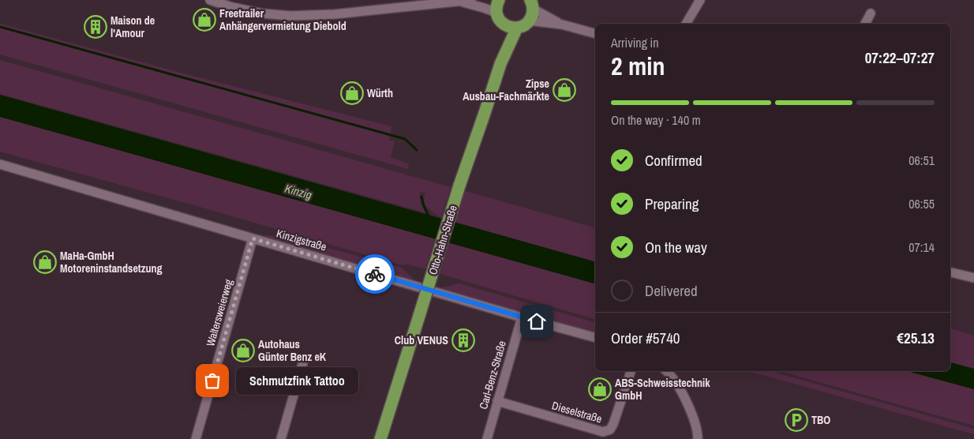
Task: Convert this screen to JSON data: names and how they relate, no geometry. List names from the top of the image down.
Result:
{
  "streets": {
    "main road": ["Otto-Hahn-Straße"],
    "street": [
      "Kinzigstraße",
      "Waltersweierweg",
      "Carl-Benz-Straße",
      "Dieselstraße"
    ]
  },
  "crossings": [
    ["Kinzigstraße", "Waltersweierweg"],
    ["Kinzigstraße", "Carl-Benz-Straße"],
    ["Carl-Benz-Straße", "Dieselstraße"]
  ],
  "water": ["Kinzig"],
  "places": {
    "shop": [
      "Freetrailer Anhängervermietung Diebold",
      "Zipse Ausbau-Fachmärkte",
      "Würth",
      "MaHa-GmbH Motoreninstandsetzung",
      "Autohaus Günter Benz eK",
      "ABS-Schweisstechnik GmbH"
    ],
    "building": ["Maison de l'Amour", "Club VENUS"],
    "other": ["Schmutzfink Tattoo"],
    "parking": ["TBO"]
  },
  "page": {
    "heading": ["2 min", "Arriving in", "07:22–07:27"],
    "panel": ["Order #5740", "€25.13"],
    "bar": "On the way · 140 m",
    "list": [
      ["Confirmed", "06:51"],
      ["Preparing", "06:55"],
      ["On the way", "07:14"],
      "Delivered"
    ],
    "bubble": "Schmutzfink Tattoo"
  }
}
